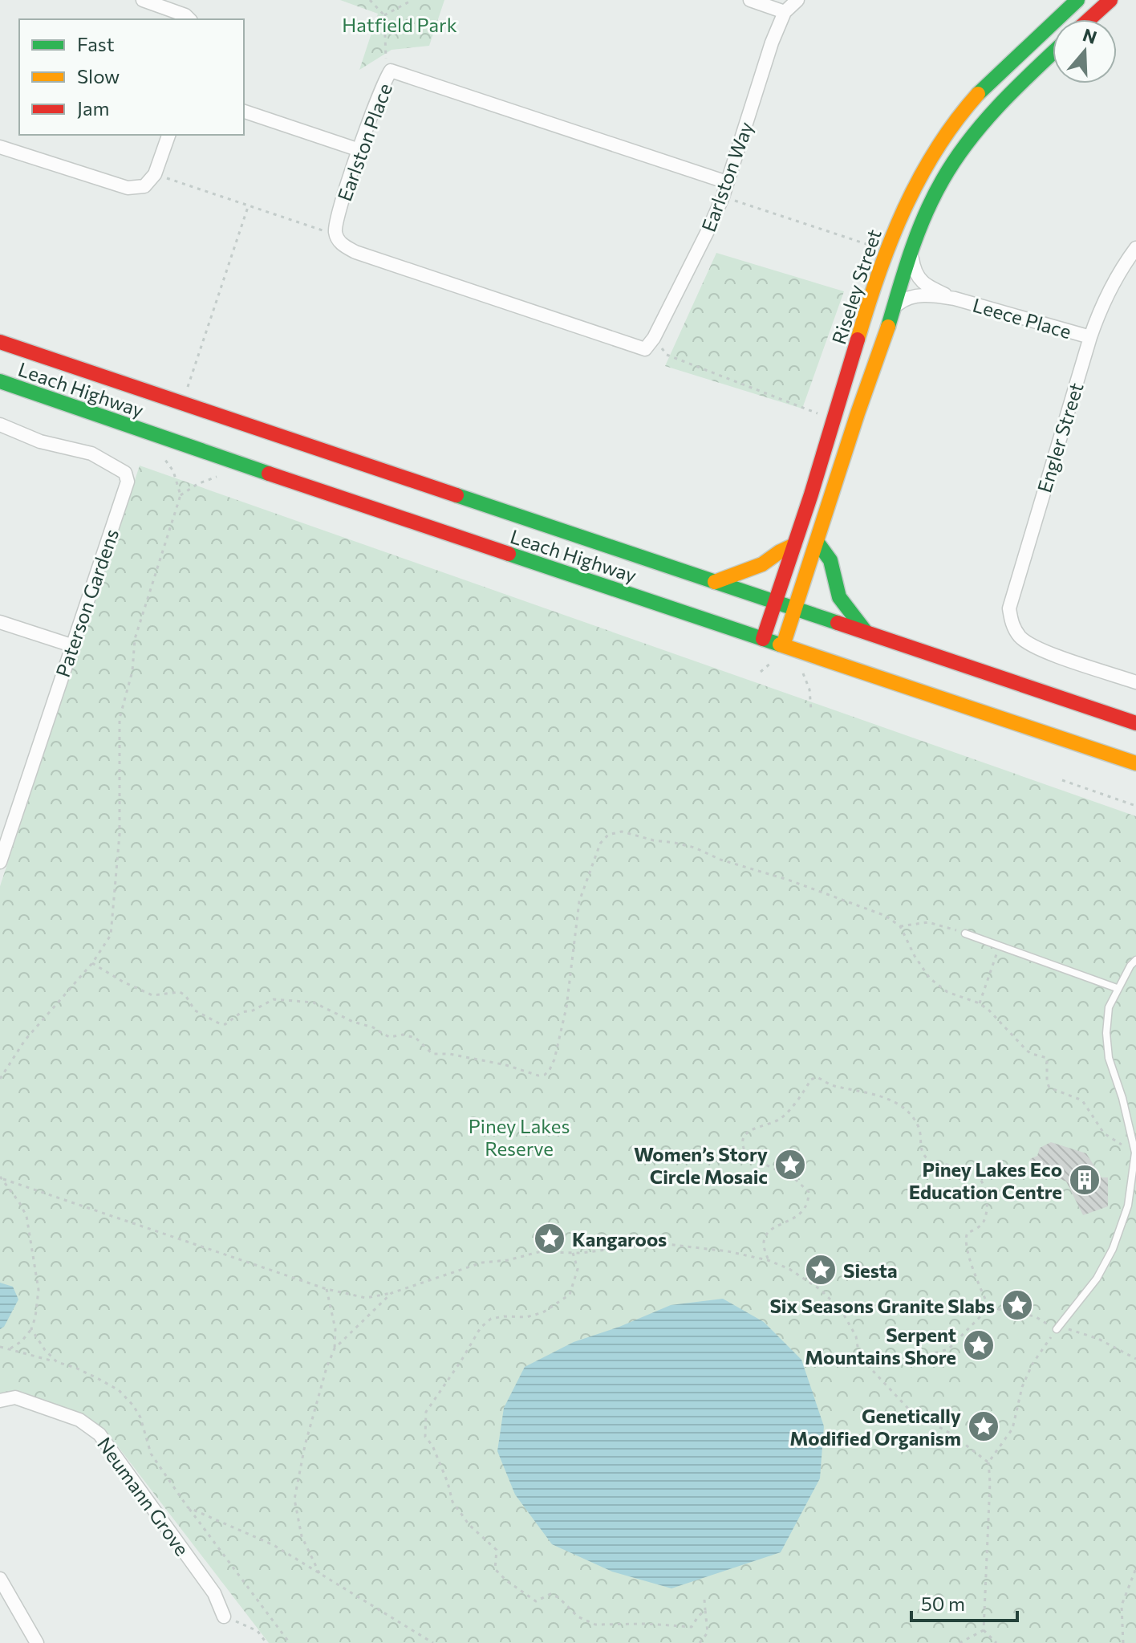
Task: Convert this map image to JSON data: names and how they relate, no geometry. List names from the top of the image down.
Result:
{
  "streets": {
    "highway": ["Riseley Street", "Leach Highway"],
    "street": [
      "Earlston Place",
      "Earlston Way",
      "Leece Place",
      "Engler Street",
      "Paterson Gardens",
      "Neumann Grove"
    ]
  },
  "crossings": [
    ["Earlston Place", "Earlston Way"],
    ["Riseley Street", "Leach Highway"],
    ["Leece Place", "Engler Street"]
  ],
  "parks": ["Hatfield Park", "Piney Lakes Reserve"],
  "places": {
    "place": [
      "Women’s Story Circle Mosaic",
      "Kangaroos",
      "Siesta",
      "Six Seasons Granite Slabs",
      "Serpent Mountains Shore",
      "Genetically Modified Organism"
    ],
    "building": ["Piney Lakes Eco Education Centre"]
  },
  "legend": ["Fast", "Slow", "Jam"],
  "scale_bar": "50 m",
  "north": "top"
}
